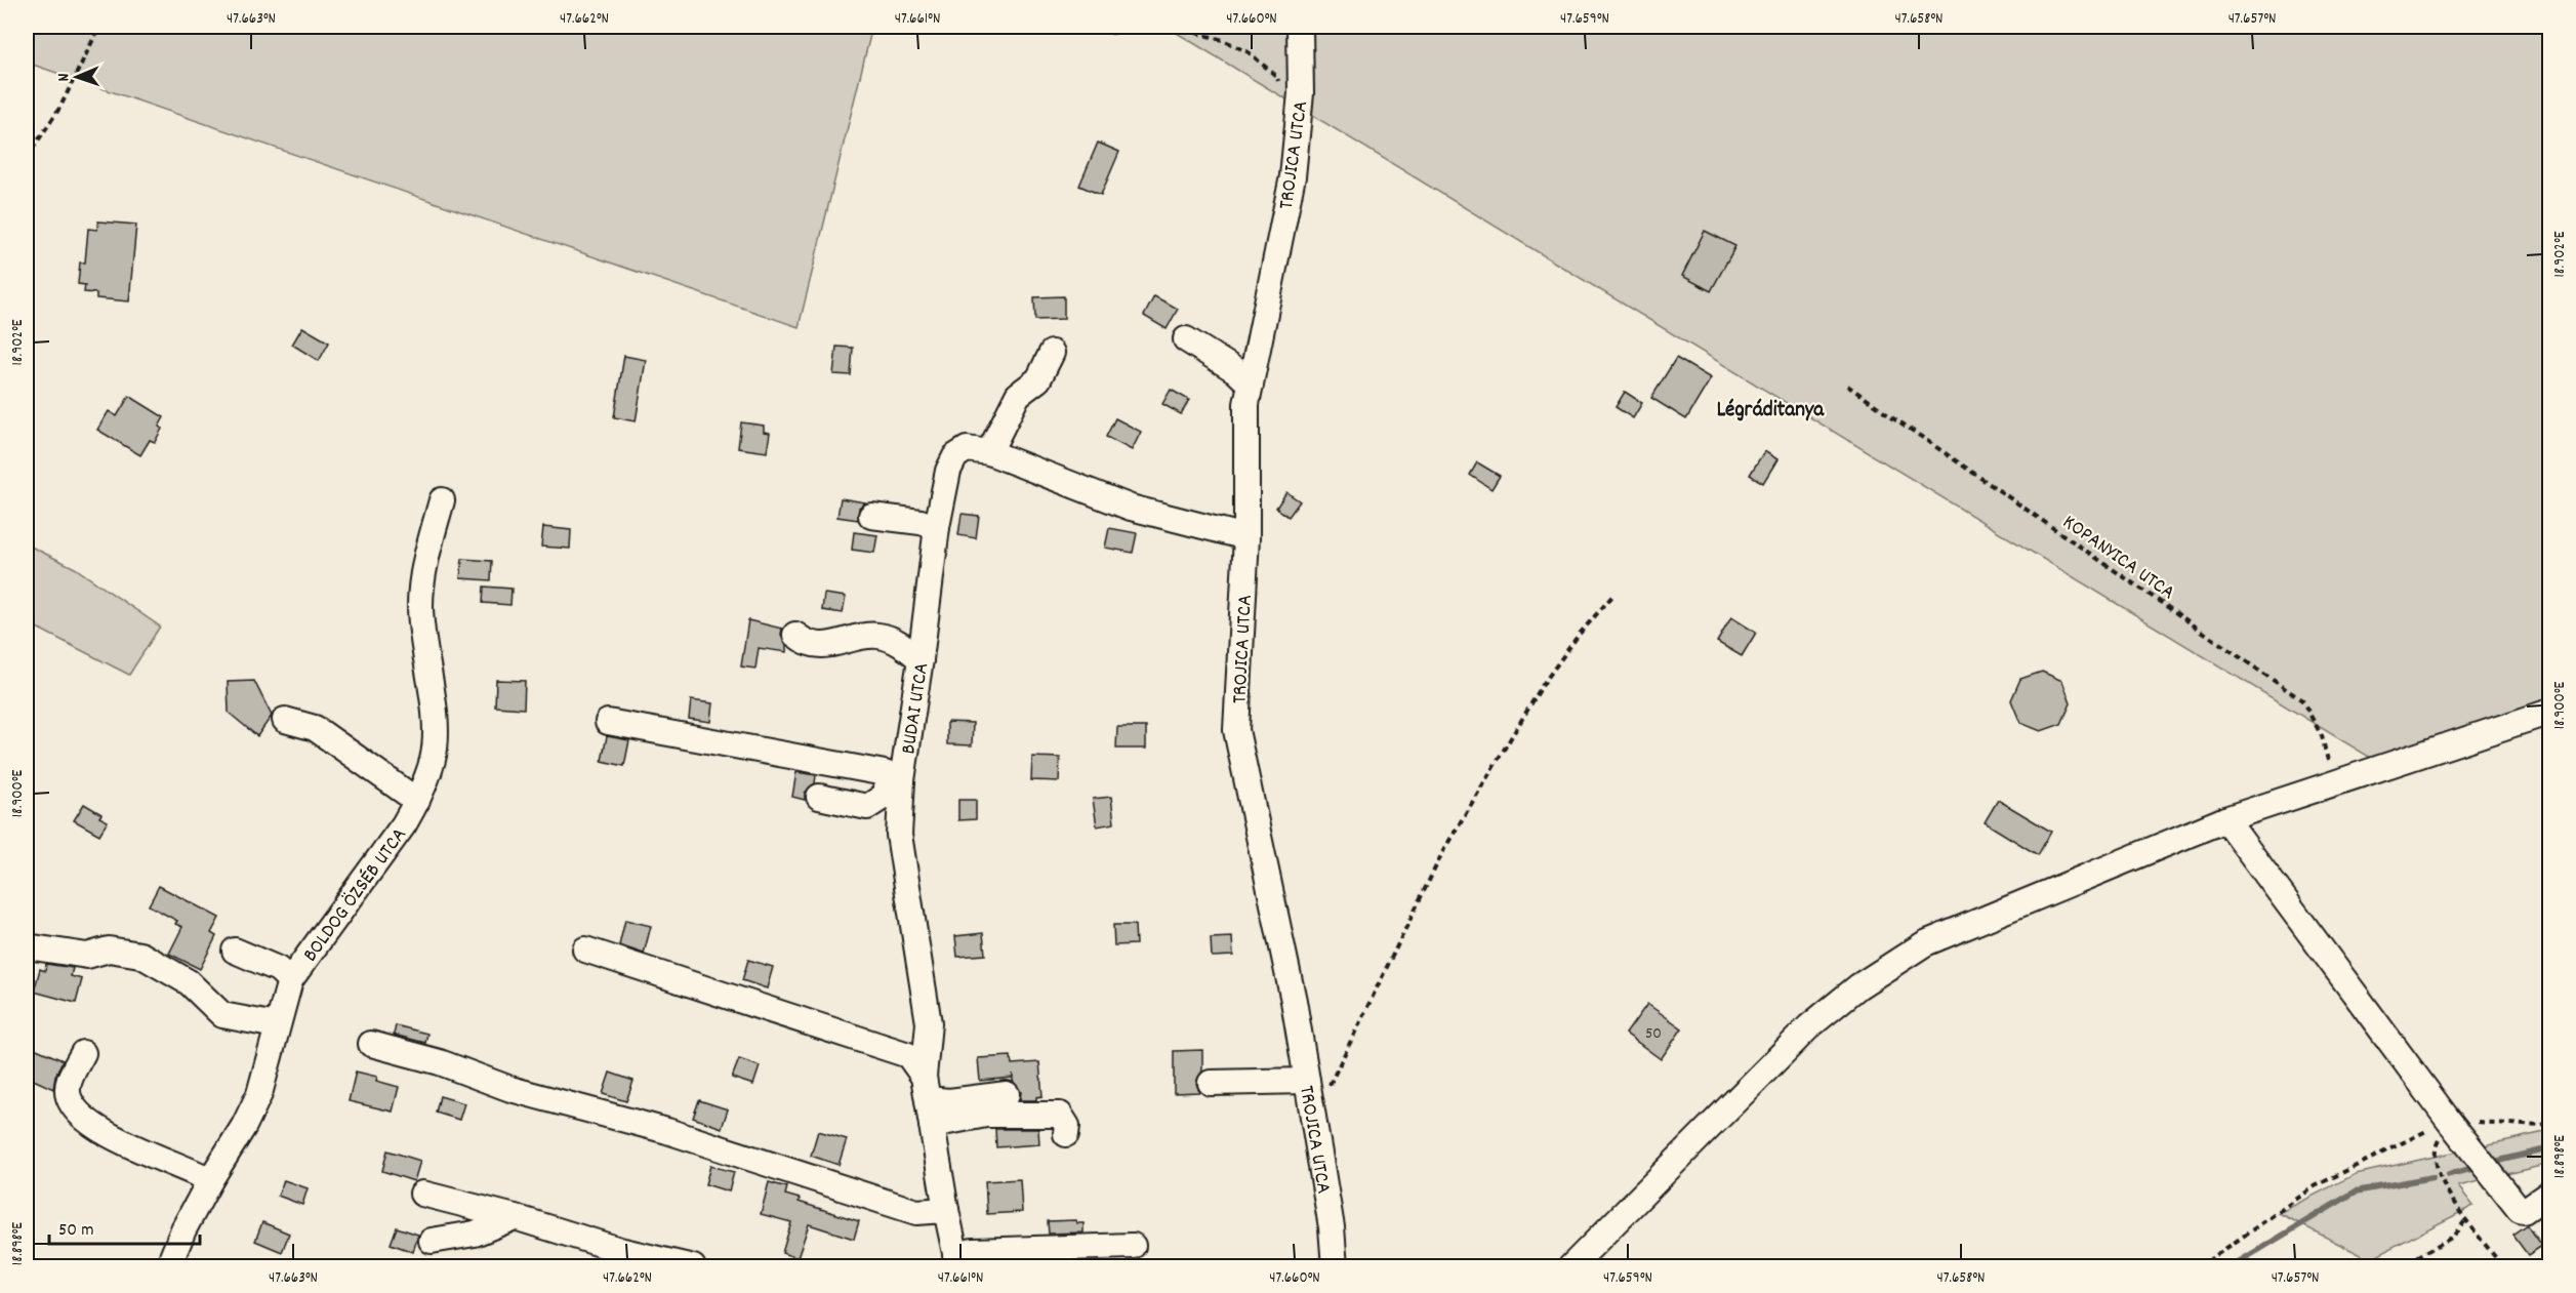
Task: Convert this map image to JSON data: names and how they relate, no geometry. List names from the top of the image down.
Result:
{
  "streets": {
    "street": ["TROJICA UTCA", "BUDAI UTCA", "BOLDOG ÖZSÉB UTCA"],
    "path": ["KOPANYICA UTCA"]
  },
  "crossings": [
    ["TROJICA UTCA", "BUDAI UTCA"]
  ],
  "districts": ["Légráditanya"],
  "house_numbers": ["50"],
  "scale_bar": "50 m",
  "north": "left",
  "coordinates": [
    "47.663°N",
    "47.662°N",
    "47.661°N",
    "47.660°N",
    "47.659°N",
    "47.658°N",
    "47.657°N",
    "18.902°E",
    "18.900°E",
    "18.898°E"
  ]
}
